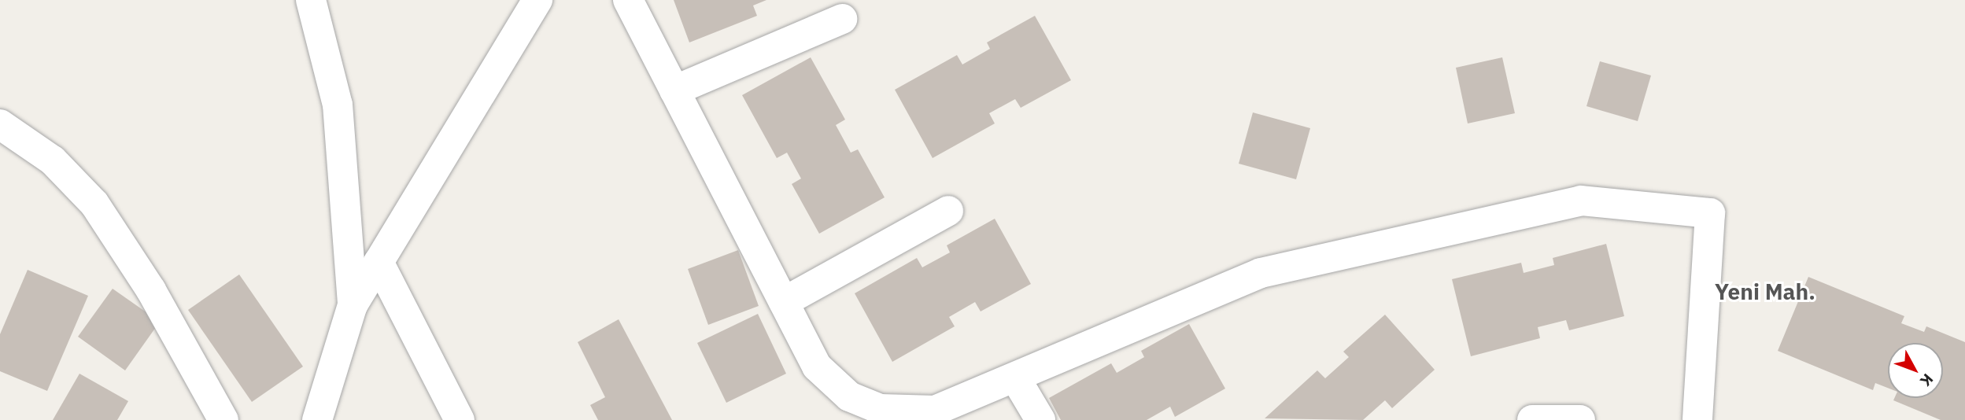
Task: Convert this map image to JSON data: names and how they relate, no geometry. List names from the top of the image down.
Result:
{
  "districts": ["Yeni Mah."],
  "north": "bottom right"
}
